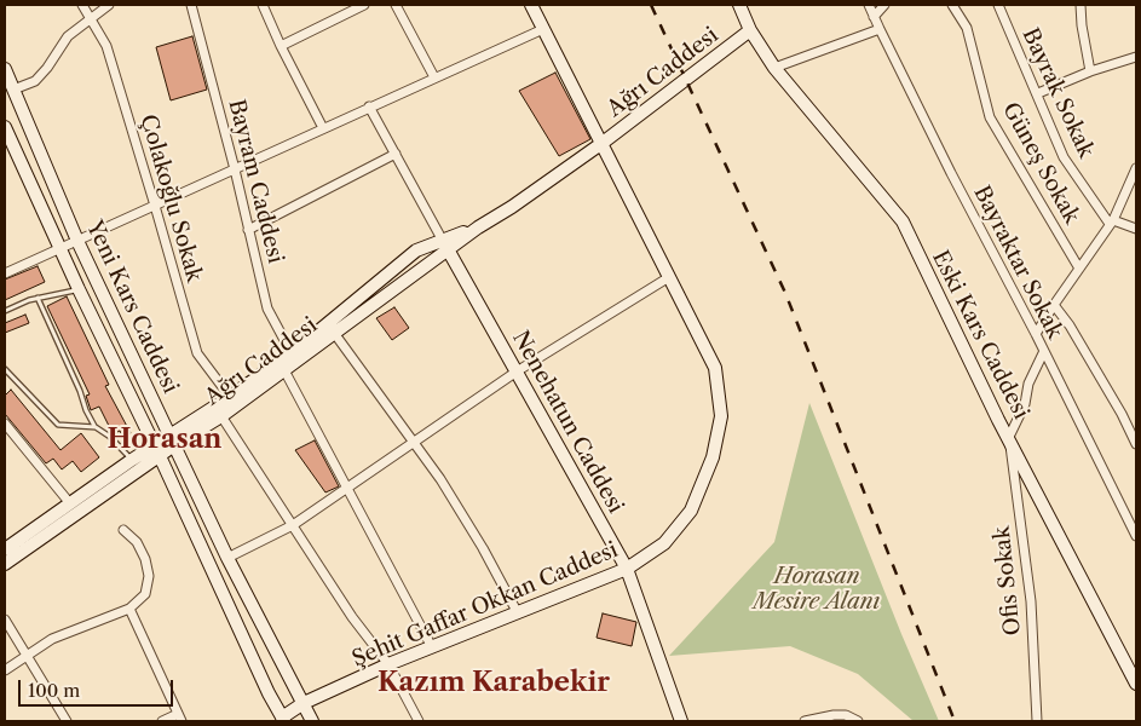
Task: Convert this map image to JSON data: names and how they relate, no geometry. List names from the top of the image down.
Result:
{
  "streets": {
    "main road": [
      "Ağrı Caddesi",
      "Yeni Kars Caddesi",
      "Eski Kars Caddesi",
      "Nenehatun Caddesi",
      "Şehit Gaffar Okkan Caddesi"
    ],
    "street": [
      "Bayrak Sokak",
      "Güneş Sokak",
      "Bayram Caddesi",
      "Çolakoğlu Sokak",
      "Bayraktar Sokak",
      "Ofis Sokak"
    ]
  },
  "crossings": [
    ["Ağrı Caddesi", "Bayram Caddesi"],
    ["Ağrı Caddesi", "Çolakoğlu Sokak"],
    ["Ağrı Caddesi", "Yeni Kars Caddesi"],
    ["Ağrı Caddesi", "Eski Kars Caddesi"],
    ["Ağrı Caddesi", "Nenehatun Caddesi"],
    ["Ağrı Caddesi", "Şehit Gaffar Okkan Caddesi"],
    ["Yeni Kars Caddesi", "Şehit Gaffar Okkan Caddesi"],
    ["Eski Kars Caddesi", "Ofis Sokak"],
    ["Nenehatun Caddesi", "Şehit Gaffar Okkan Caddesi"]
  ],
  "districts": ["Horasan", "Kazım Karabekir"],
  "parks": ["Horasan Mesire Alanı"],
  "scale_bar": "100 m"
}
